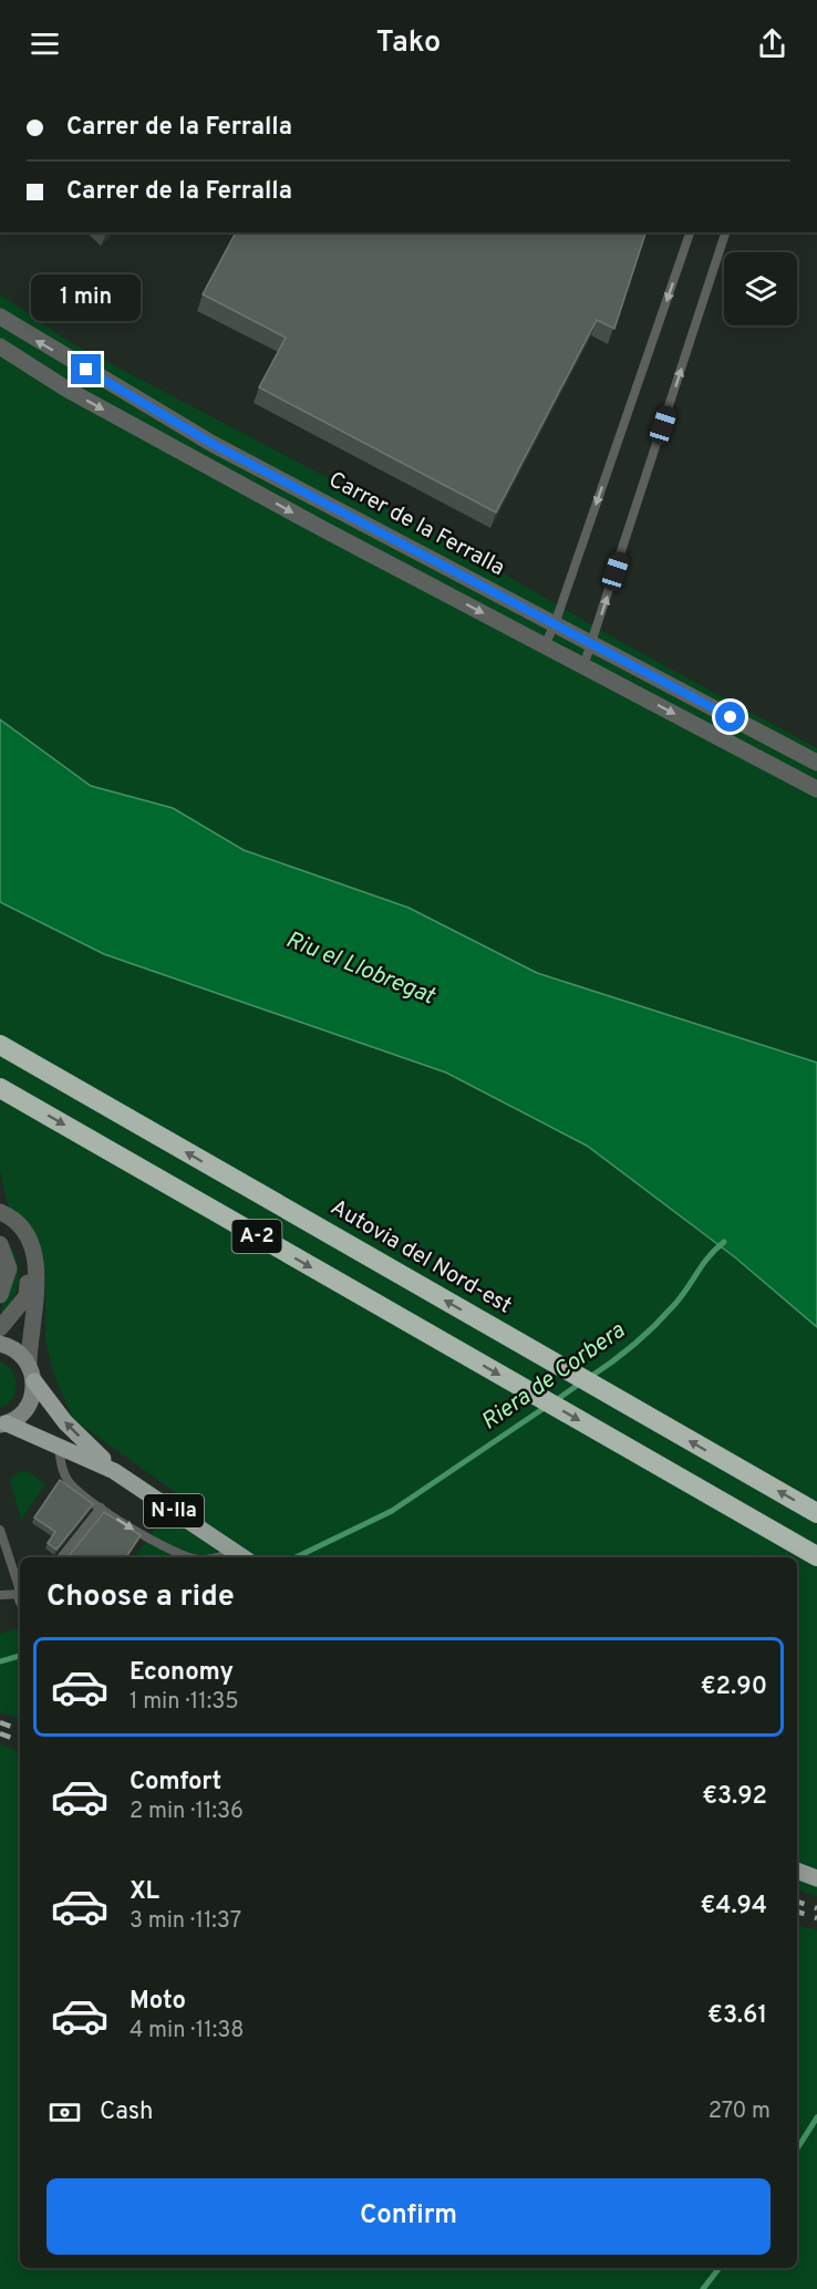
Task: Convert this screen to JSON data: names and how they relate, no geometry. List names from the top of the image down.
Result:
{
  "streets": {
    "highway": ["A-2", "Autovia del Nord-est"],
    "main road": ["N-IIa"],
    "street": ["Carrer de la Ferralla"]
  },
  "water": ["Riu el Llobregat", "Riera de Corbera"],
  "page": {
    "header": "Tako",
    "banner": ["Carrer de la Ferralla", "Carrer de la Ferralla"],
    "bubble": "1 min",
    "heading": "Choose a ride",
    "list": [
      {
        "name": "Economy",
        "note": "1 min · 11:35",
        "value": "€2.90"
      },
      {
        "name": "Comfort",
        "note": "2 min · 11:36",
        "value": "€3.92"
      },
      {
        "name": "XL",
        "note": "3 min · 11:37",
        "value": "€4.94"
      },
      {
        "name": "Moto",
        "note": "4 min · 11:38",
        "value": "€3.61"
      }
    ],
    "pay": ["Cash", "270 m"],
    "buttons": "Confirm"
  }
}
